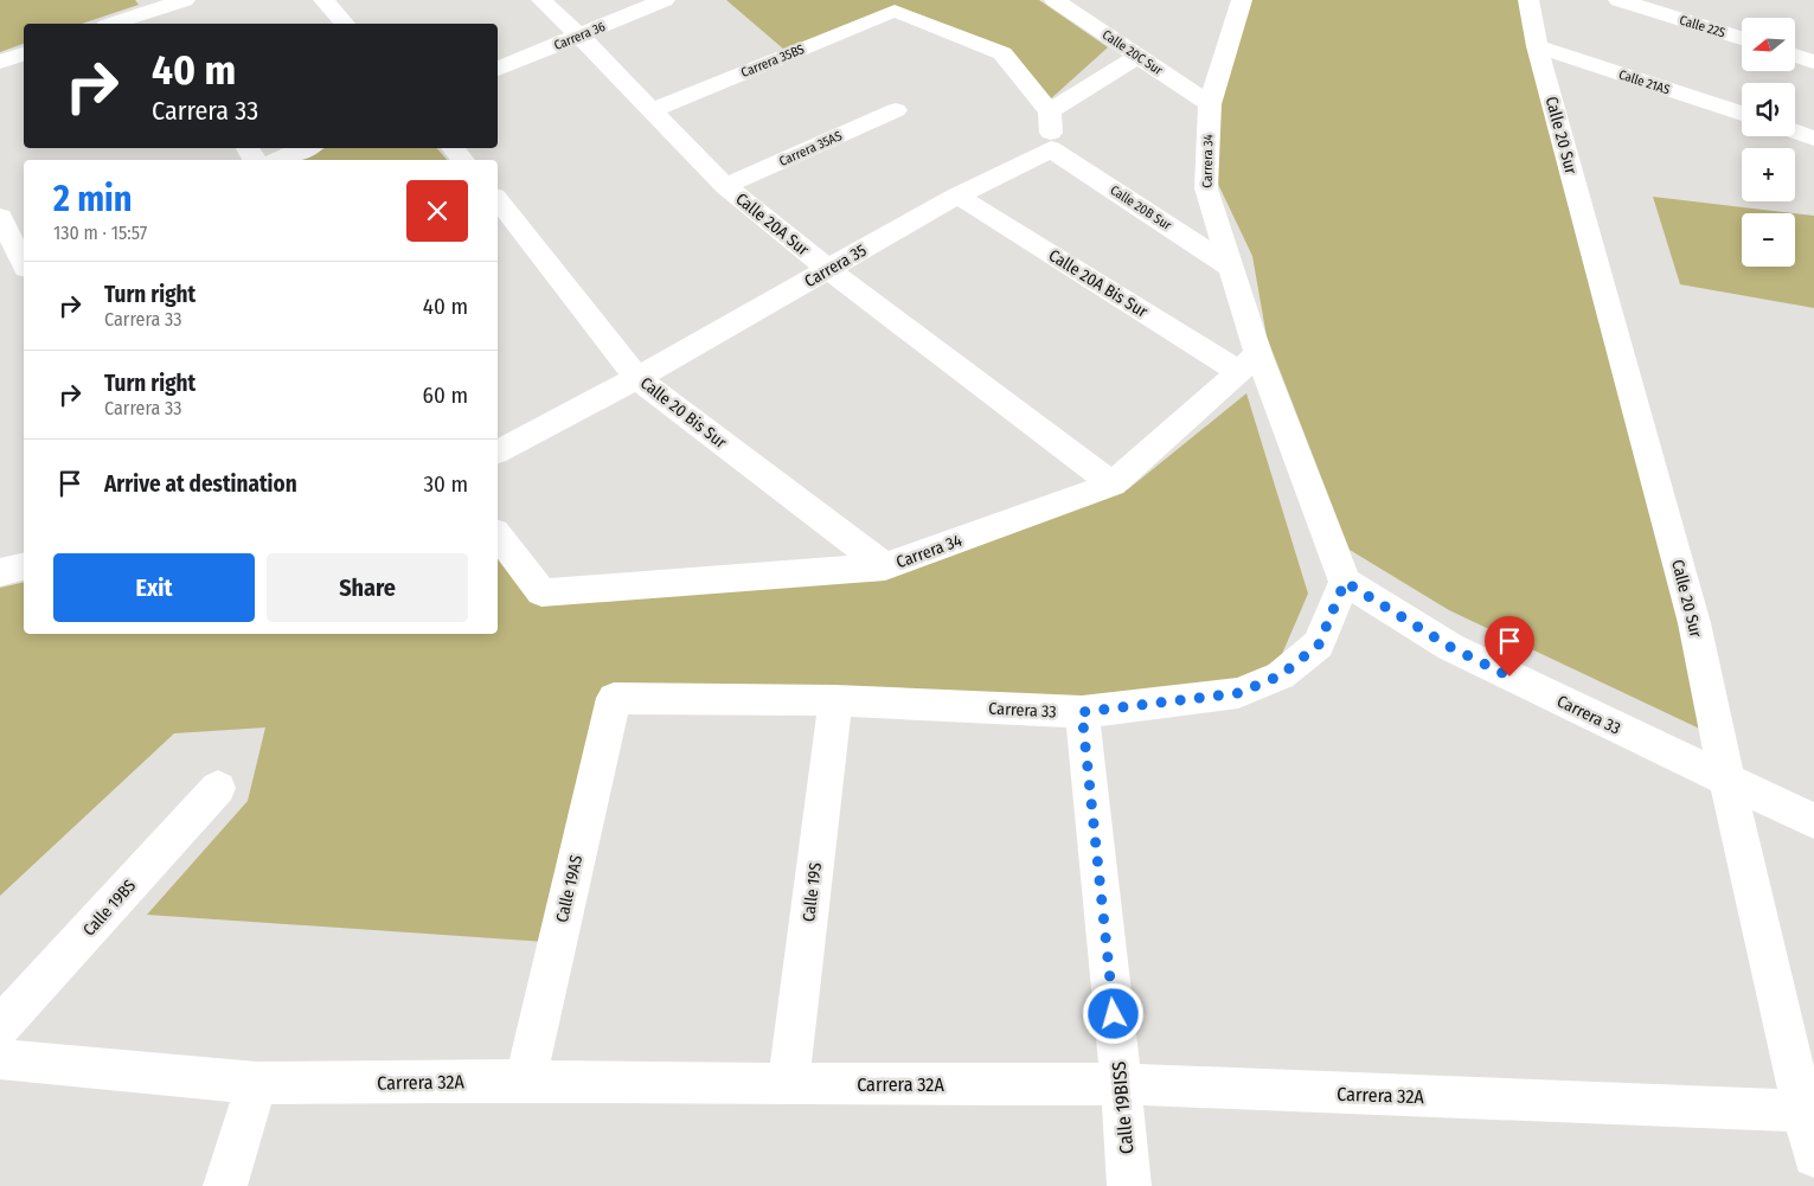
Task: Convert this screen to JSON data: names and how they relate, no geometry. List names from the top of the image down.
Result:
{
  "streets": {
    "street": [
      "Calle 22S",
      "Carrera 36",
      "Calle 20C Sur",
      "Carrera 35BS",
      "Calle 21AS",
      "Calle 20 Sur",
      "Carrera 35AS",
      "Carrera 34",
      "Calle 20B Sur",
      "Calle 20A Sur",
      "Carrera 35",
      "Calle 20A Bis Sur",
      "Calle 20 Bis Sur",
      "Carrera 33",
      "Calle 19AS",
      "Calle 19S",
      "Calle 19BS",
      "Carrera 32A",
      "Calle 19BISS"
    ]
  },
  "crossings": [
    ["Carrera 36", "Calle 20A Sur"],
    ["Calle 20C Sur", "Carrera 34"],
    ["Carrera 35BS", "Calle 20A Sur"],
    ["Calle 21AS", "Calle 20 Sur"],
    ["Calle 20 Sur", "Carrera 33"],
    ["Calle 20 Sur", "Carrera 32A"],
    ["Carrera 35AS", "Calle 20A Sur"],
    ["Carrera 34", "Calle 20B Sur"],
    ["Carrera 34", "Calle 20A Sur"],
    ["Carrera 34", "Calle 20A Bis Sur"],
    ["Carrera 34", "Calle 20 Bis Sur"],
    ["Carrera 34", "Carrera 33"],
    ["Calle 20B Sur", "Carrera 35"],
    ["Calle 20A Sur", "Carrera 35"],
    ["Carrera 35", "Calle 20A Bis Sur"],
    ["Carrera 35", "Calle 20 Bis Sur"],
    ["Carrera 33", "Calle 19AS"],
    ["Carrera 33", "Calle 19S"],
    ["Carrera 33", "Calle 19BISS"],
    ["Calle 19AS", "Carrera 32A"],
    ["Calle 19S", "Carrera 32A"],
    ["Carrera 32A", "Calle 19BISS"]
  ],
  "north": "left",
  "page": {
    "map_buttons": ["+", "−"],
    "turn": ["40 m", "Carrera 33"],
    "heading": ["2 min", "130 m · 15:57"],
    "list": [
      {
        "name": "Turn right",
        "note": "Carrera 33",
        "value": "40 m"
      },
      {
        "name": "Turn right",
        "note": "Carrera 33",
        "value": "60 m"
      },
      {
        "name": "Arrive at destination",
        "value": "30 m"
      }
    ],
    "buttons": ["Exit", "Share"]
  }
}
